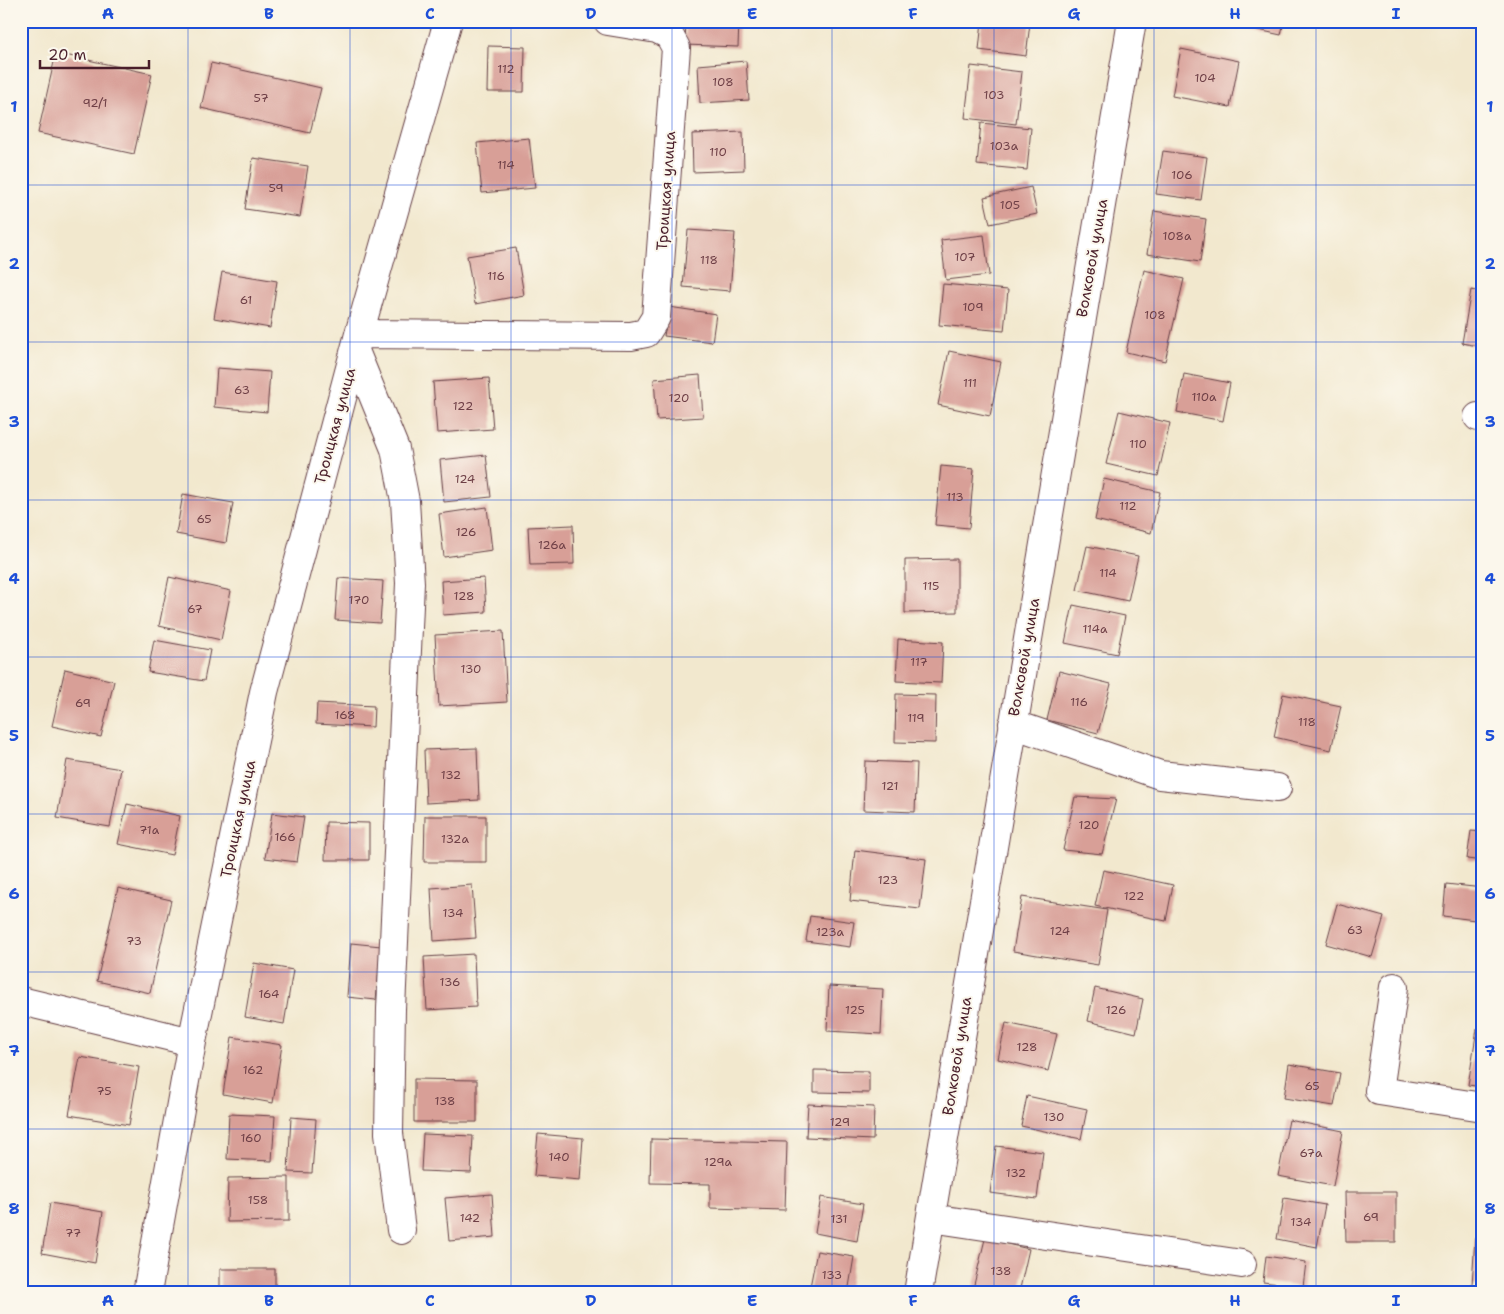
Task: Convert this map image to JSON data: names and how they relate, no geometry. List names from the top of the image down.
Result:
{
  "streets": {
    "street": ["Троицкая улица", "Волковой улица"]
  },
  "house_numbers": [
    "112",
    "104",
    "108",
    "103",
    "57",
    "92/1",
    "103а",
    "110",
    "114",
    "106",
    "59",
    "105",
    "108а",
    "107",
    "118",
    "116",
    "61",
    "109",
    "108",
    "111",
    "63",
    "110а",
    "120",
    "122",
    "110",
    "124",
    "113",
    "112",
    "65",
    "126",
    "126а",
    "114",
    "115",
    "128",
    "170",
    "67",
    "114а",
    "117",
    "130",
    "116",
    "69",
    "168",
    "119",
    "118",
    "132",
    "121",
    "120",
    "71а",
    "166",
    "132а",
    "123",
    "122",
    "134",
    "63",
    "124",
    "123а",
    "73",
    "136",
    "164",
    "125",
    "126",
    "128",
    "162",
    "65",
    "75",
    "138",
    "130",
    "129",
    "160",
    "67а",
    "140",
    "129а",
    "132",
    "158",
    "69",
    "142",
    "131",
    "134",
    "77",
    "138",
    "133"
  ],
  "scale_bar": "20 m",
  "grid": {
    "columns": [
      "A",
      "B",
      "C",
      "D",
      "E",
      "F",
      "G",
      "H",
      "I"
    ],
    "rows": [
      "1",
      "2",
      "3",
      "4",
      "5",
      "6",
      "7",
      "8"
    ]
  }
}
